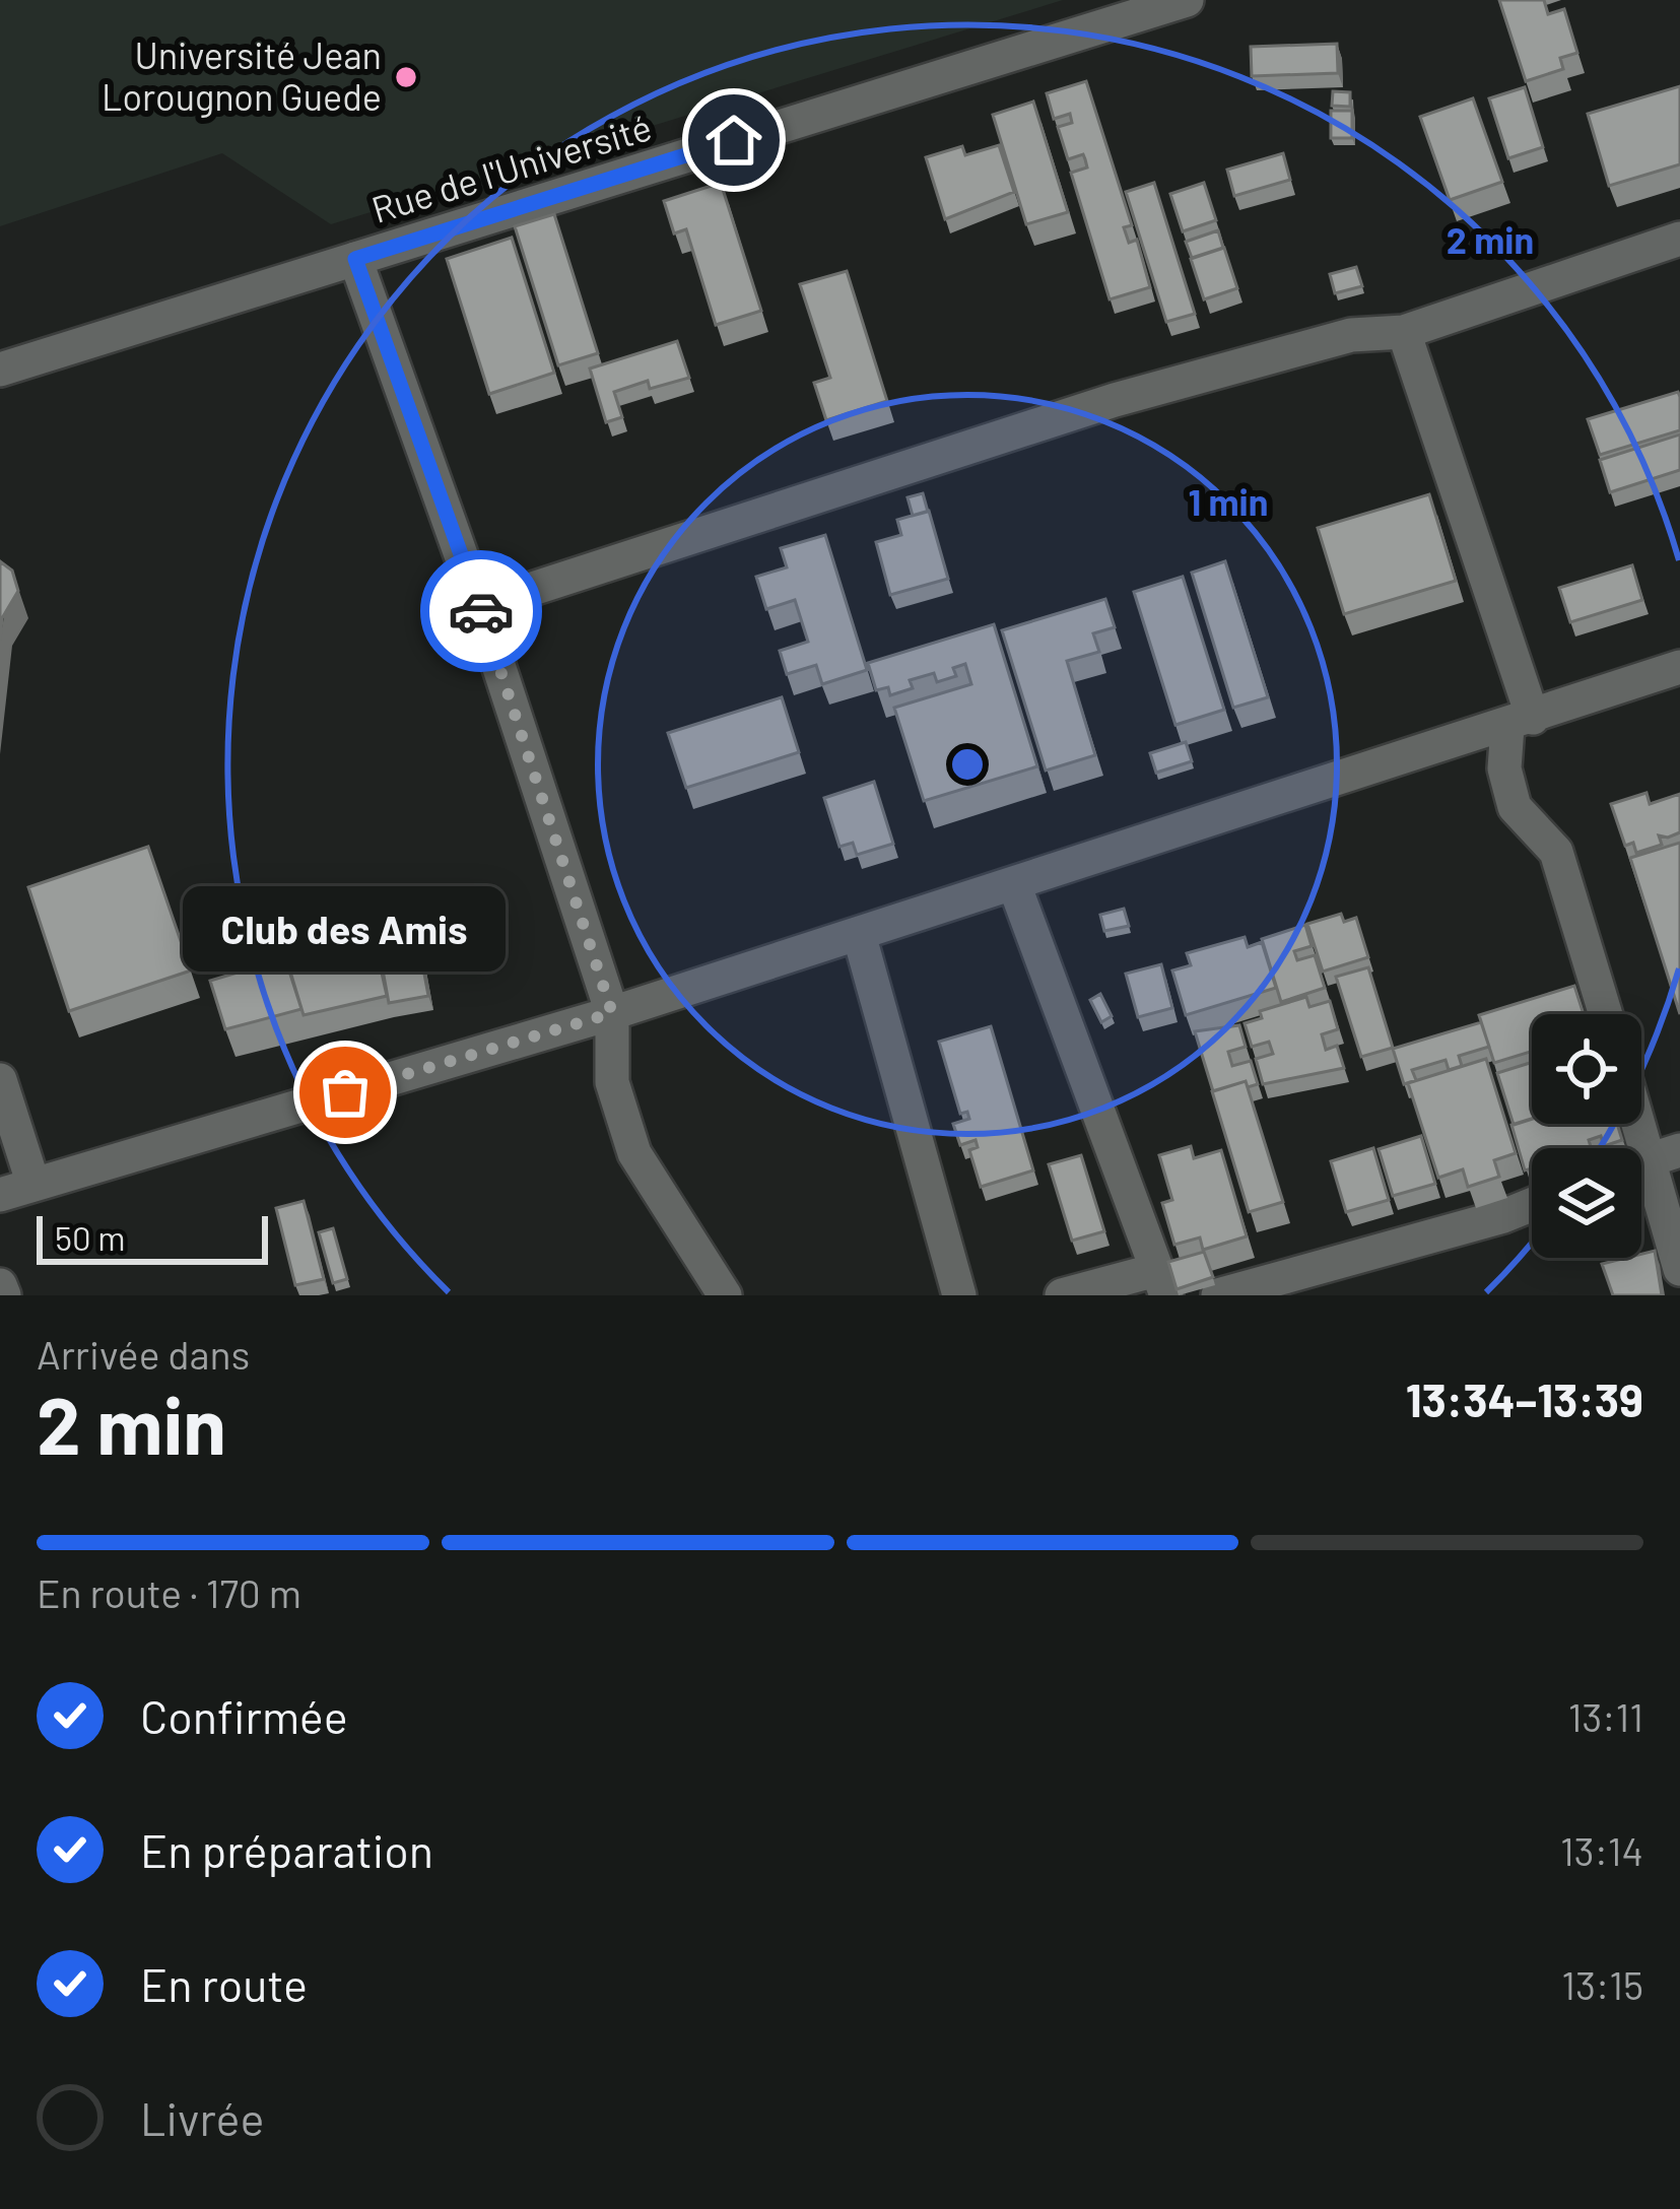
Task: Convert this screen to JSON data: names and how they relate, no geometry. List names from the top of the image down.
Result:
{
  "streets": {
    "street": ["Rue de l'Université"]
  },
  "places": ["Université Jean Lorougnon Guede", "Club des Amis"],
  "scale_bar": "50 m",
  "page": {
    "bubble": "Club des Amis",
    "scale": "50 m",
    "heading": ["2 min", "Arrivée dans", "13:34–13:39"],
    "bar": "En route · 170 m",
    "list": [
      ["Confirmée", "13:11"],
      ["En préparation", "13:14"],
      ["En route", "13:15"],
      "Livrée"
    ]
  },
  "rings": ["2 min", "1 min"]
}
